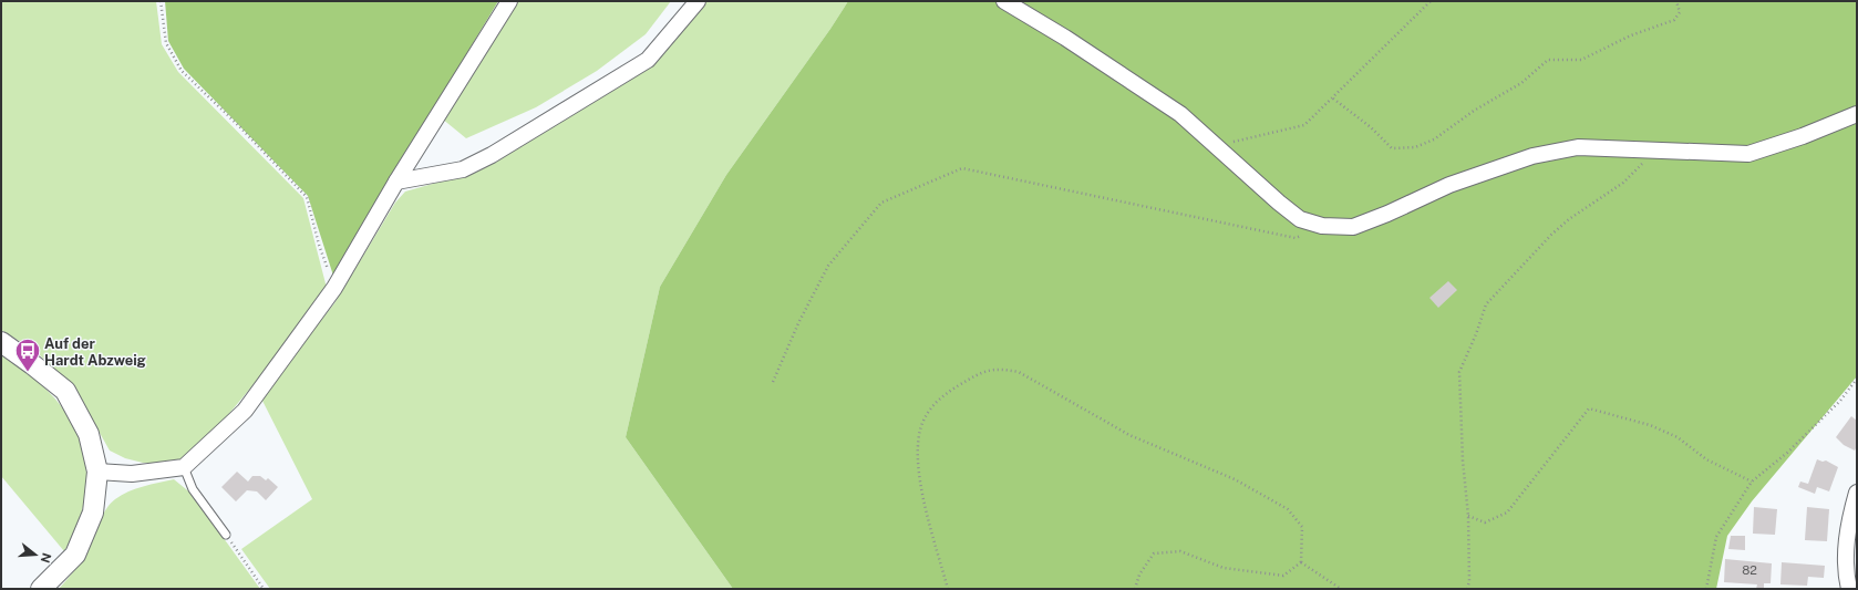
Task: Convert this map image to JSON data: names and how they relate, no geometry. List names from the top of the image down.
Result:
{
  "places": {
    "bus stop": ["Auf der Hardt Abzweig"]
  },
  "house_numbers": ["82"],
  "north": "right"
}
